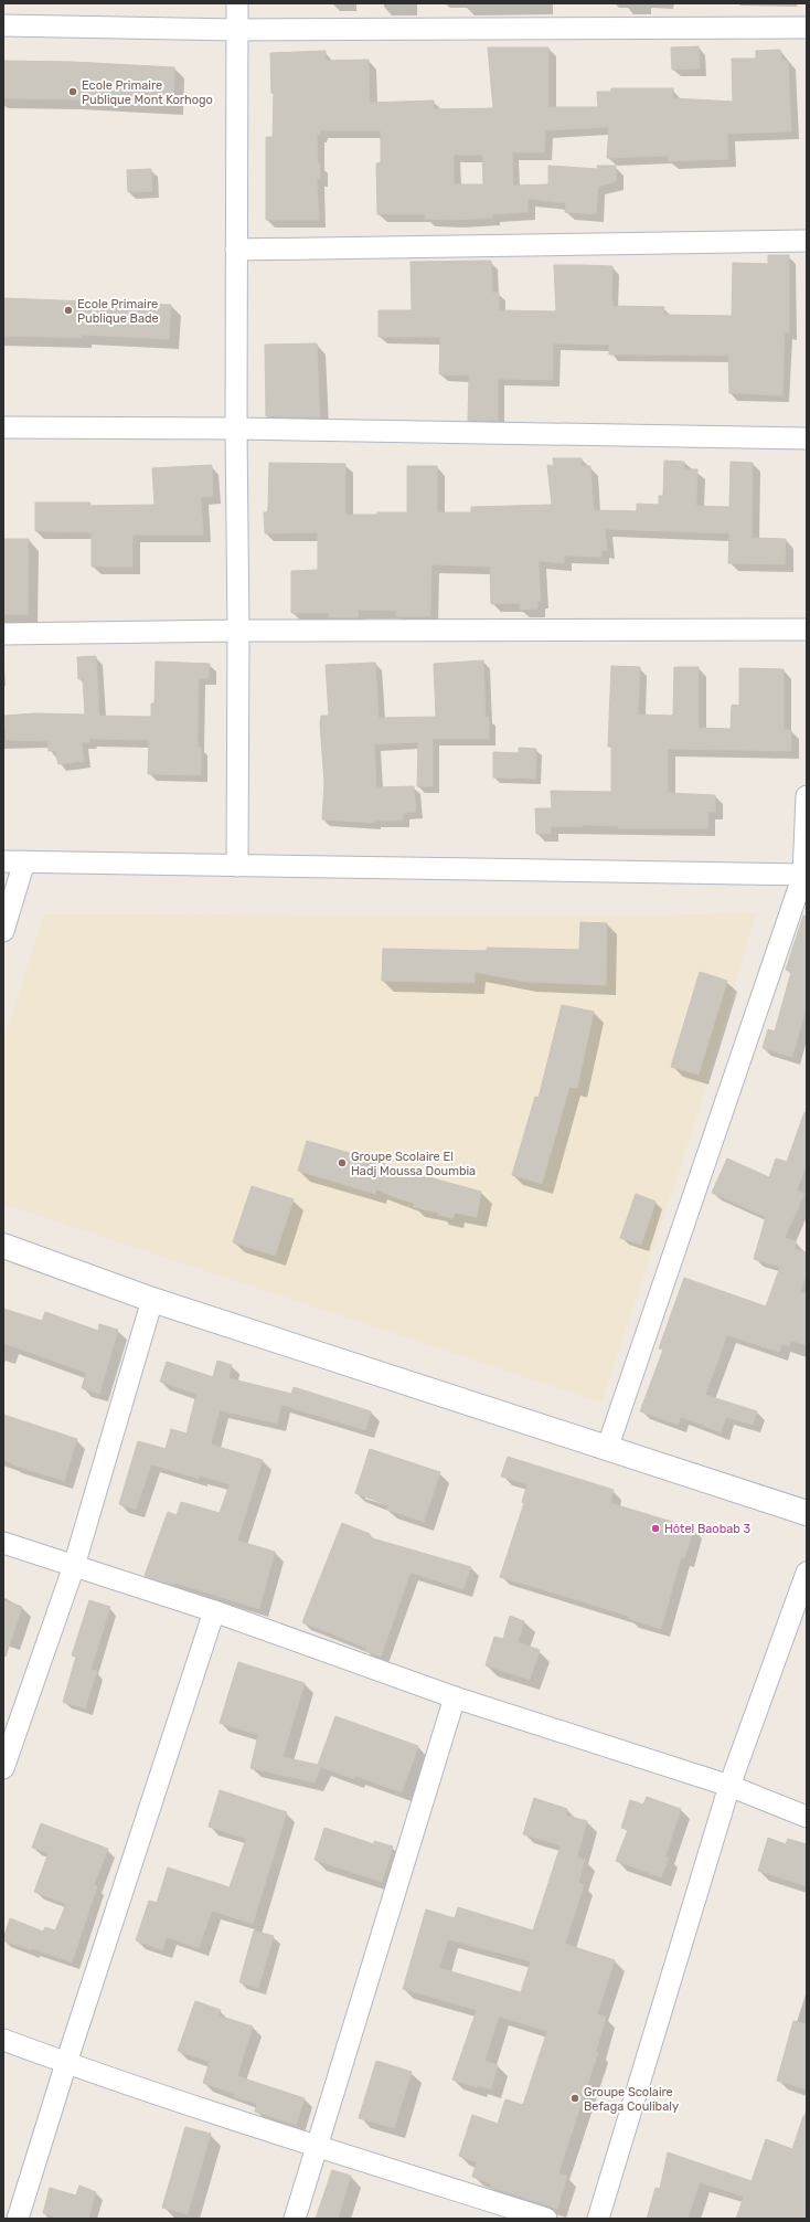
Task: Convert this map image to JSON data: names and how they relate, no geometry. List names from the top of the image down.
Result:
{
  "places": [
    "Ecole Primaire Publique Mont Korhogo",
    "Ecole Primaire Publique Bade",
    "Groupe Scolaire El Hadj Moussa Doumbia",
    "Hôtel Baobab 3",
    "Groupe Scolaire Befaga Coulibaly"
  ]
}
